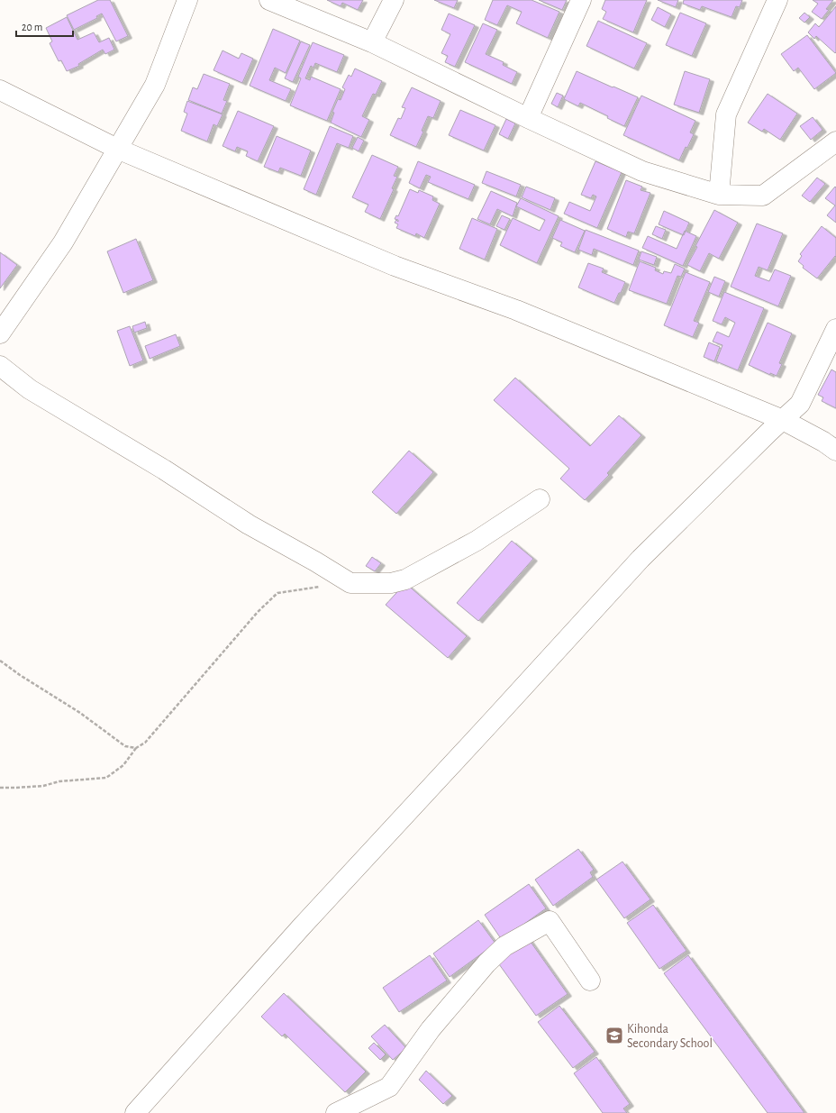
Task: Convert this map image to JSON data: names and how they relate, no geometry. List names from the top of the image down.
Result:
{
  "places": {
    "school or university": ["Kihonda Secondary School"]
  },
  "scale_bar": "20 m"
}
